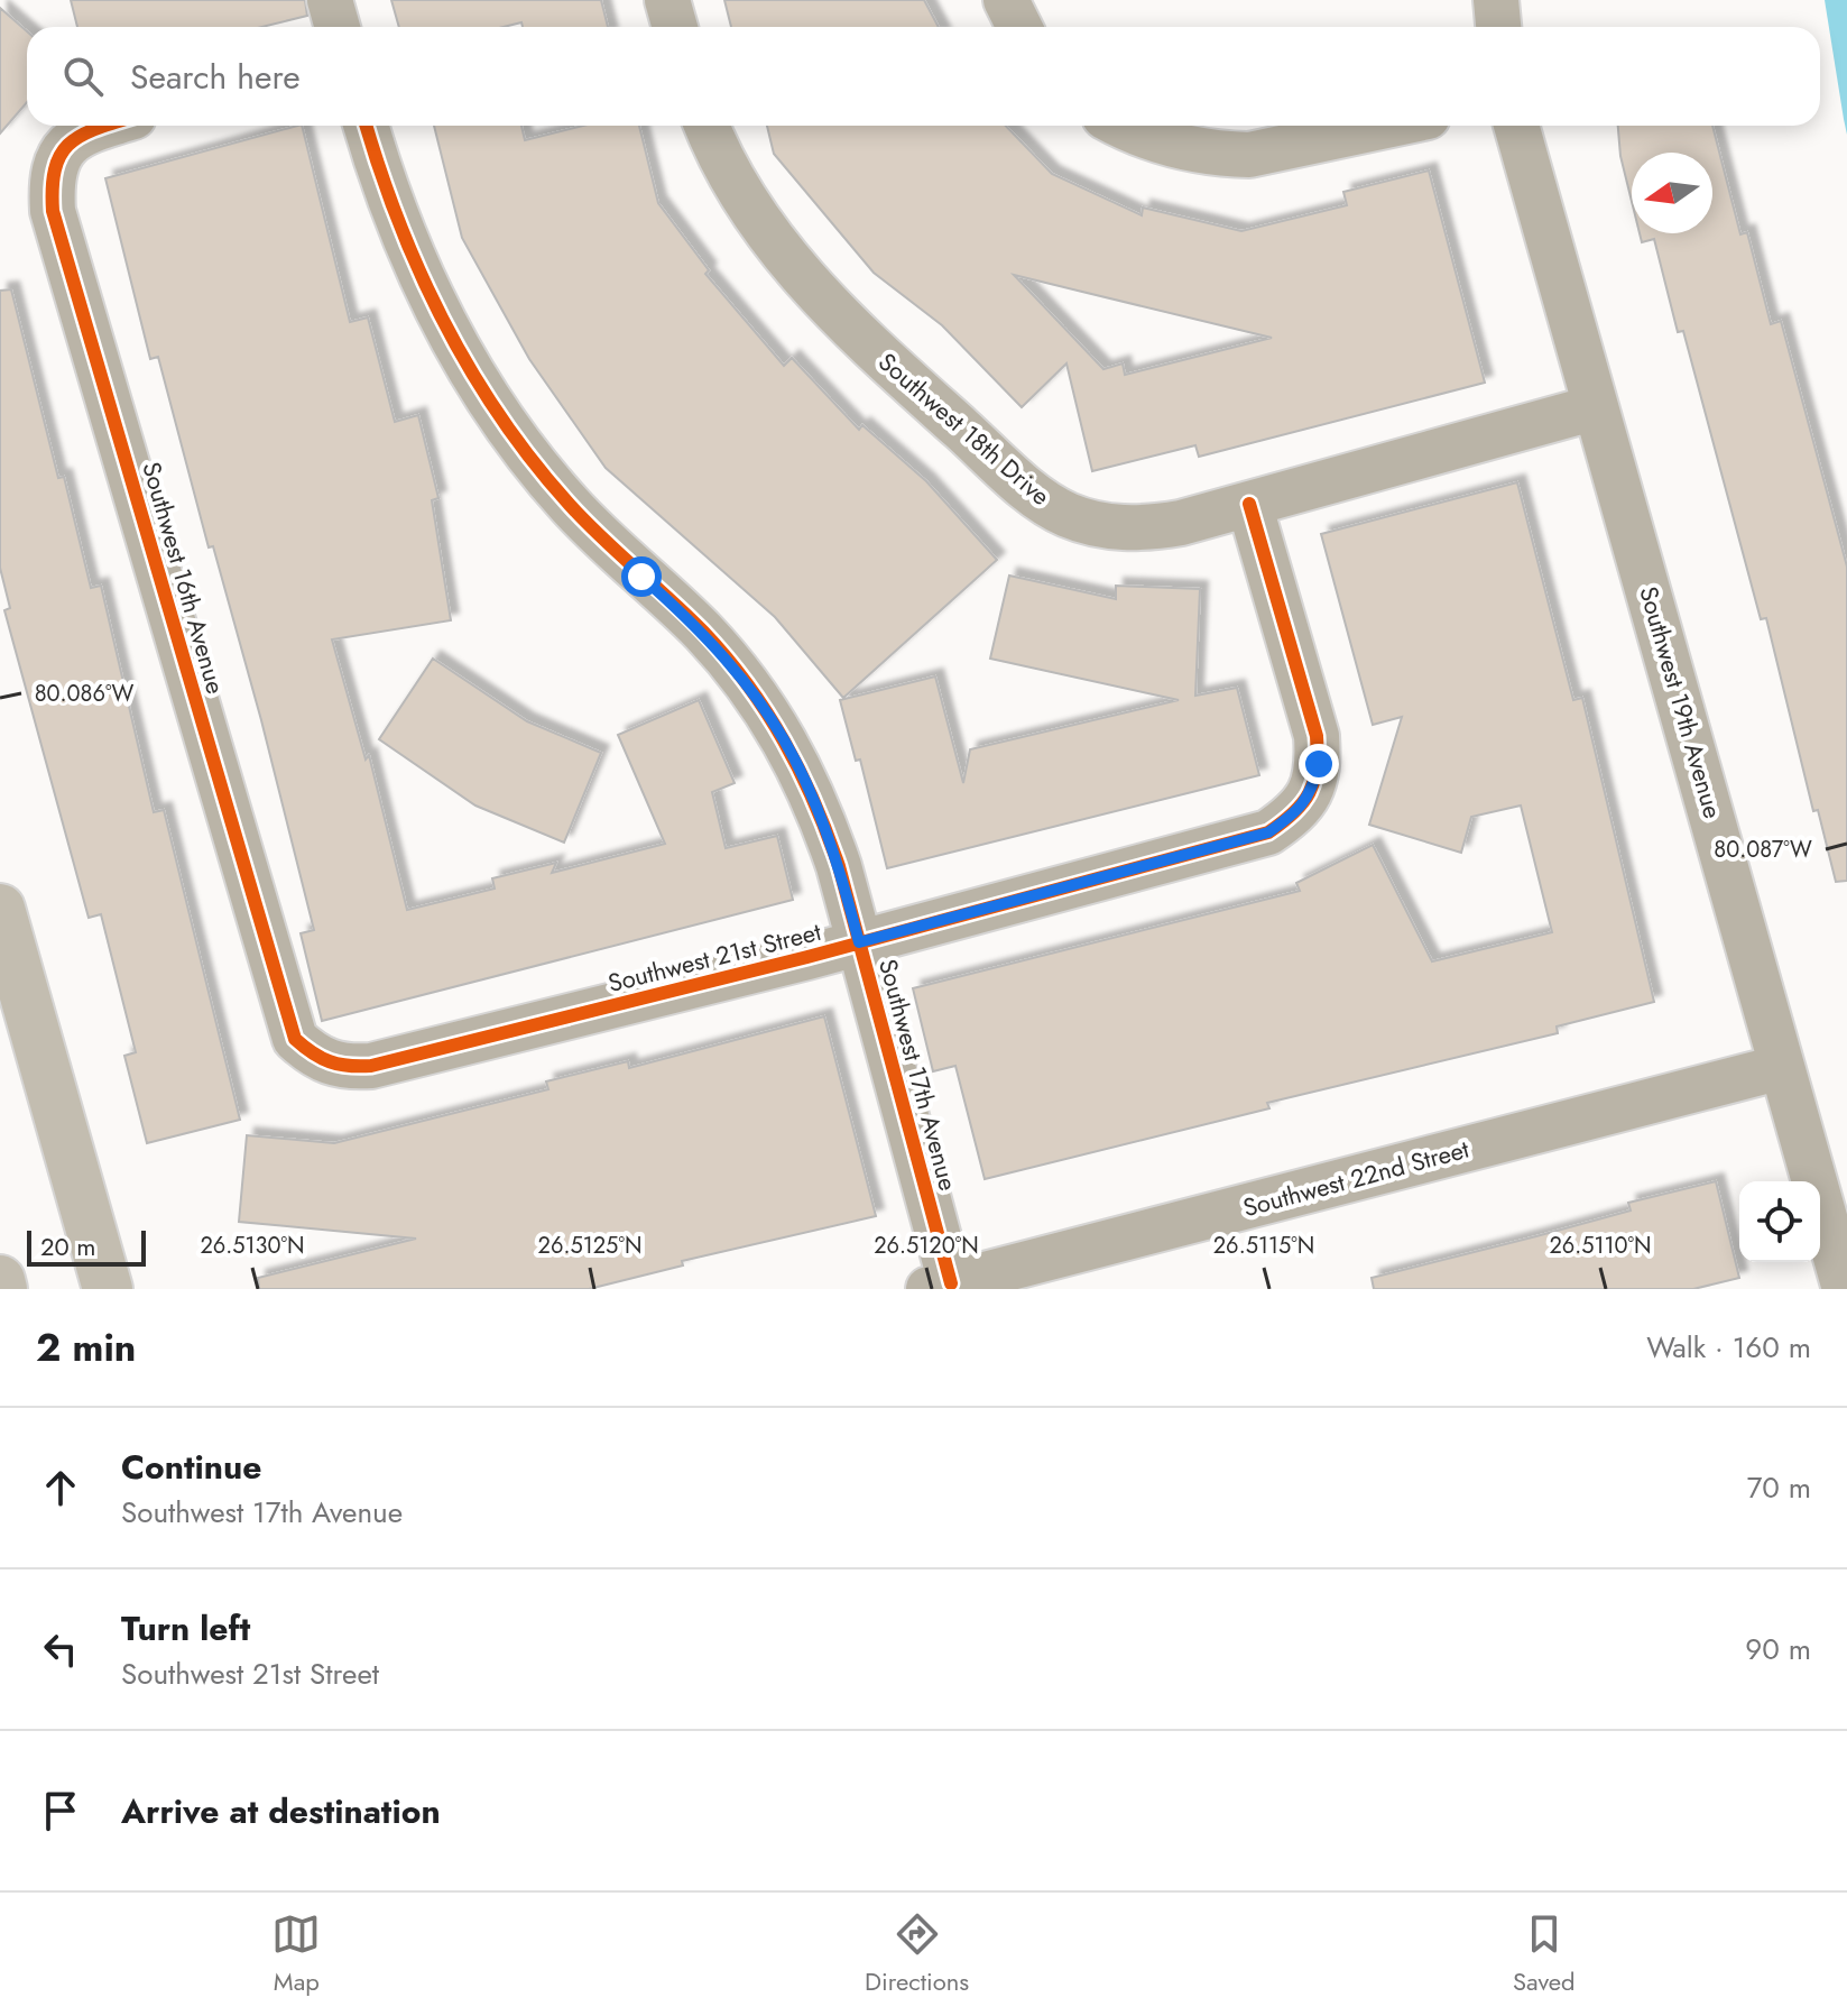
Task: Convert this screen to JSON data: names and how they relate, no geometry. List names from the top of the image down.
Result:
{
  "streets": {
    "street": [
      "Southwest 18th Drive",
      "Southwest 16th Avenue",
      "Southwest 19th Avenue",
      "Southwest 21st Street",
      "Southwest 17th Avenue",
      "Southwest 22nd Street"
    ]
  },
  "crossings": [
    ["Southwest 18th Drive", "Southwest 19th Avenue"],
    ["Southwest 18th Drive", "Southwest 21st Street"],
    ["Southwest 16th Avenue", "Southwest 21st Street"],
    ["Southwest 19th Avenue", "Southwest 22nd Street"],
    ["Southwest 21st Street", "Southwest 17th Avenue"],
    ["Southwest 17th Avenue", "Southwest 22nd Street"]
  ],
  "scale_bar": "20 m",
  "north": "left",
  "page": {
    "search": "Search here",
    "scale": "20 m",
    "heading": ["2 min", "Walk · 160 m"],
    "list": [
      ["Continue", "Southwest 17th Avenue", "70 m"],
      ["Turn left", "Southwest 21st Street", "90 m"],
      "Arrive at destination"
    ],
    "nav": ["Map", "Directions", "Saved"]
  },
  "coordinates": [
    "80.086°W",
    "80.087°W",
    "26.5130°N",
    "26.5125°N",
    "26.5120°N",
    "26.5115°N",
    "26.5110°N"
  ]
}
